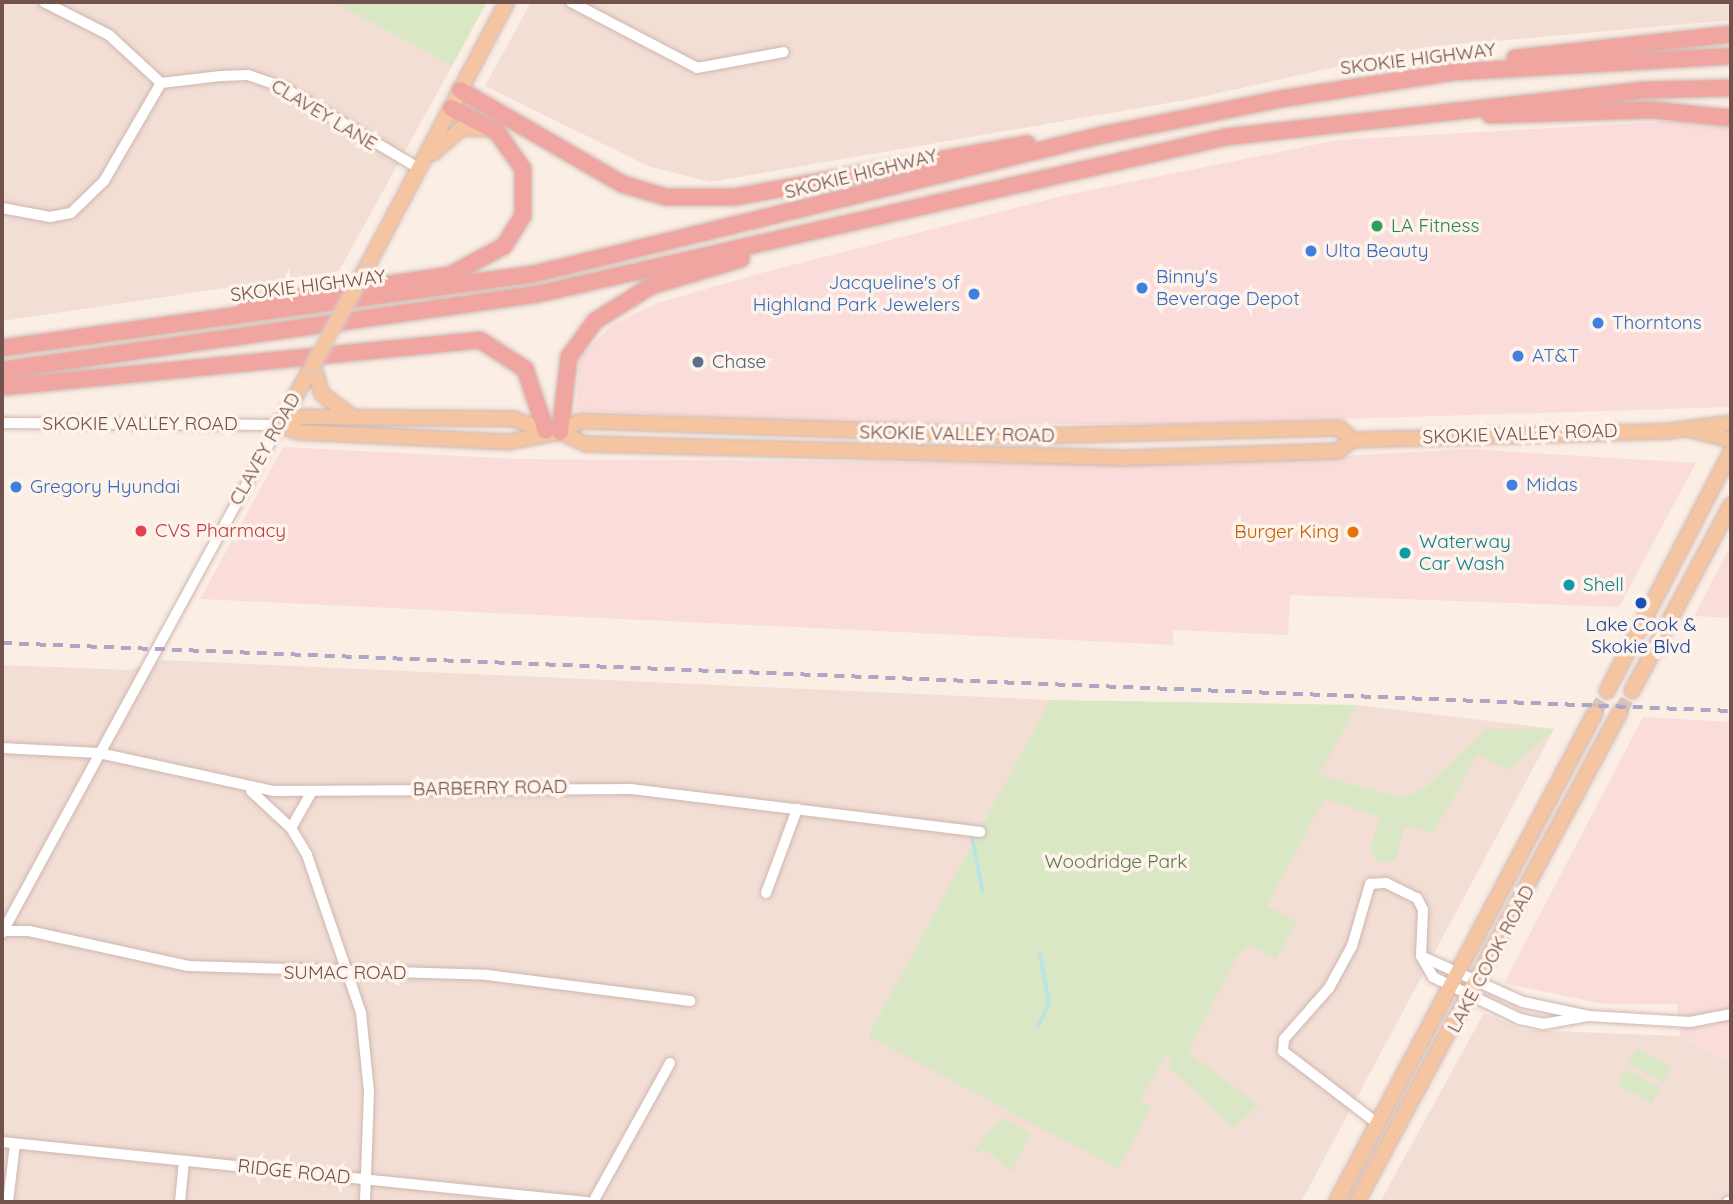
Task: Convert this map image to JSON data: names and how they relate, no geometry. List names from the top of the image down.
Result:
{
  "streets": {
    "highway": ["SKOKIE HIGHWAY"],
    "main road": ["SKOKIE VALLEY ROAD", "CLAVEY ROAD", "LAKE COOK ROAD"],
    "street": [
      "CLAVEY LANE",
      "BARBERRY ROAD",
      "SUMAC ROAD",
      "RIDGE ROAD"
    ]
  },
  "crossings": [
    ["CLAVEY LANE", "CLAVEY ROAD"],
    ["SKOKIE VALLEY ROAD", "CLAVEY ROAD"],
    ["CLAVEY ROAD", "BARBERRY ROAD"],
    ["CLAVEY ROAD", "SUMAC ROAD"]
  ],
  "parks": ["Woodridge Park"],
  "places": [
    "LA Fitness",
    "Ulta Beauty",
    "Binny's Beverage Depot",
    "Jacqueline's of Highland Park Jewelers",
    "Thorntons",
    "AT&T",
    "Chase",
    "Midas",
    "Gregory Hyundai",
    "CVS Pharmacy",
    "Burger King",
    "Waterway Car Wash",
    "Shell",
    "Lake Cook & Skokie Blvd"
  ]
}
